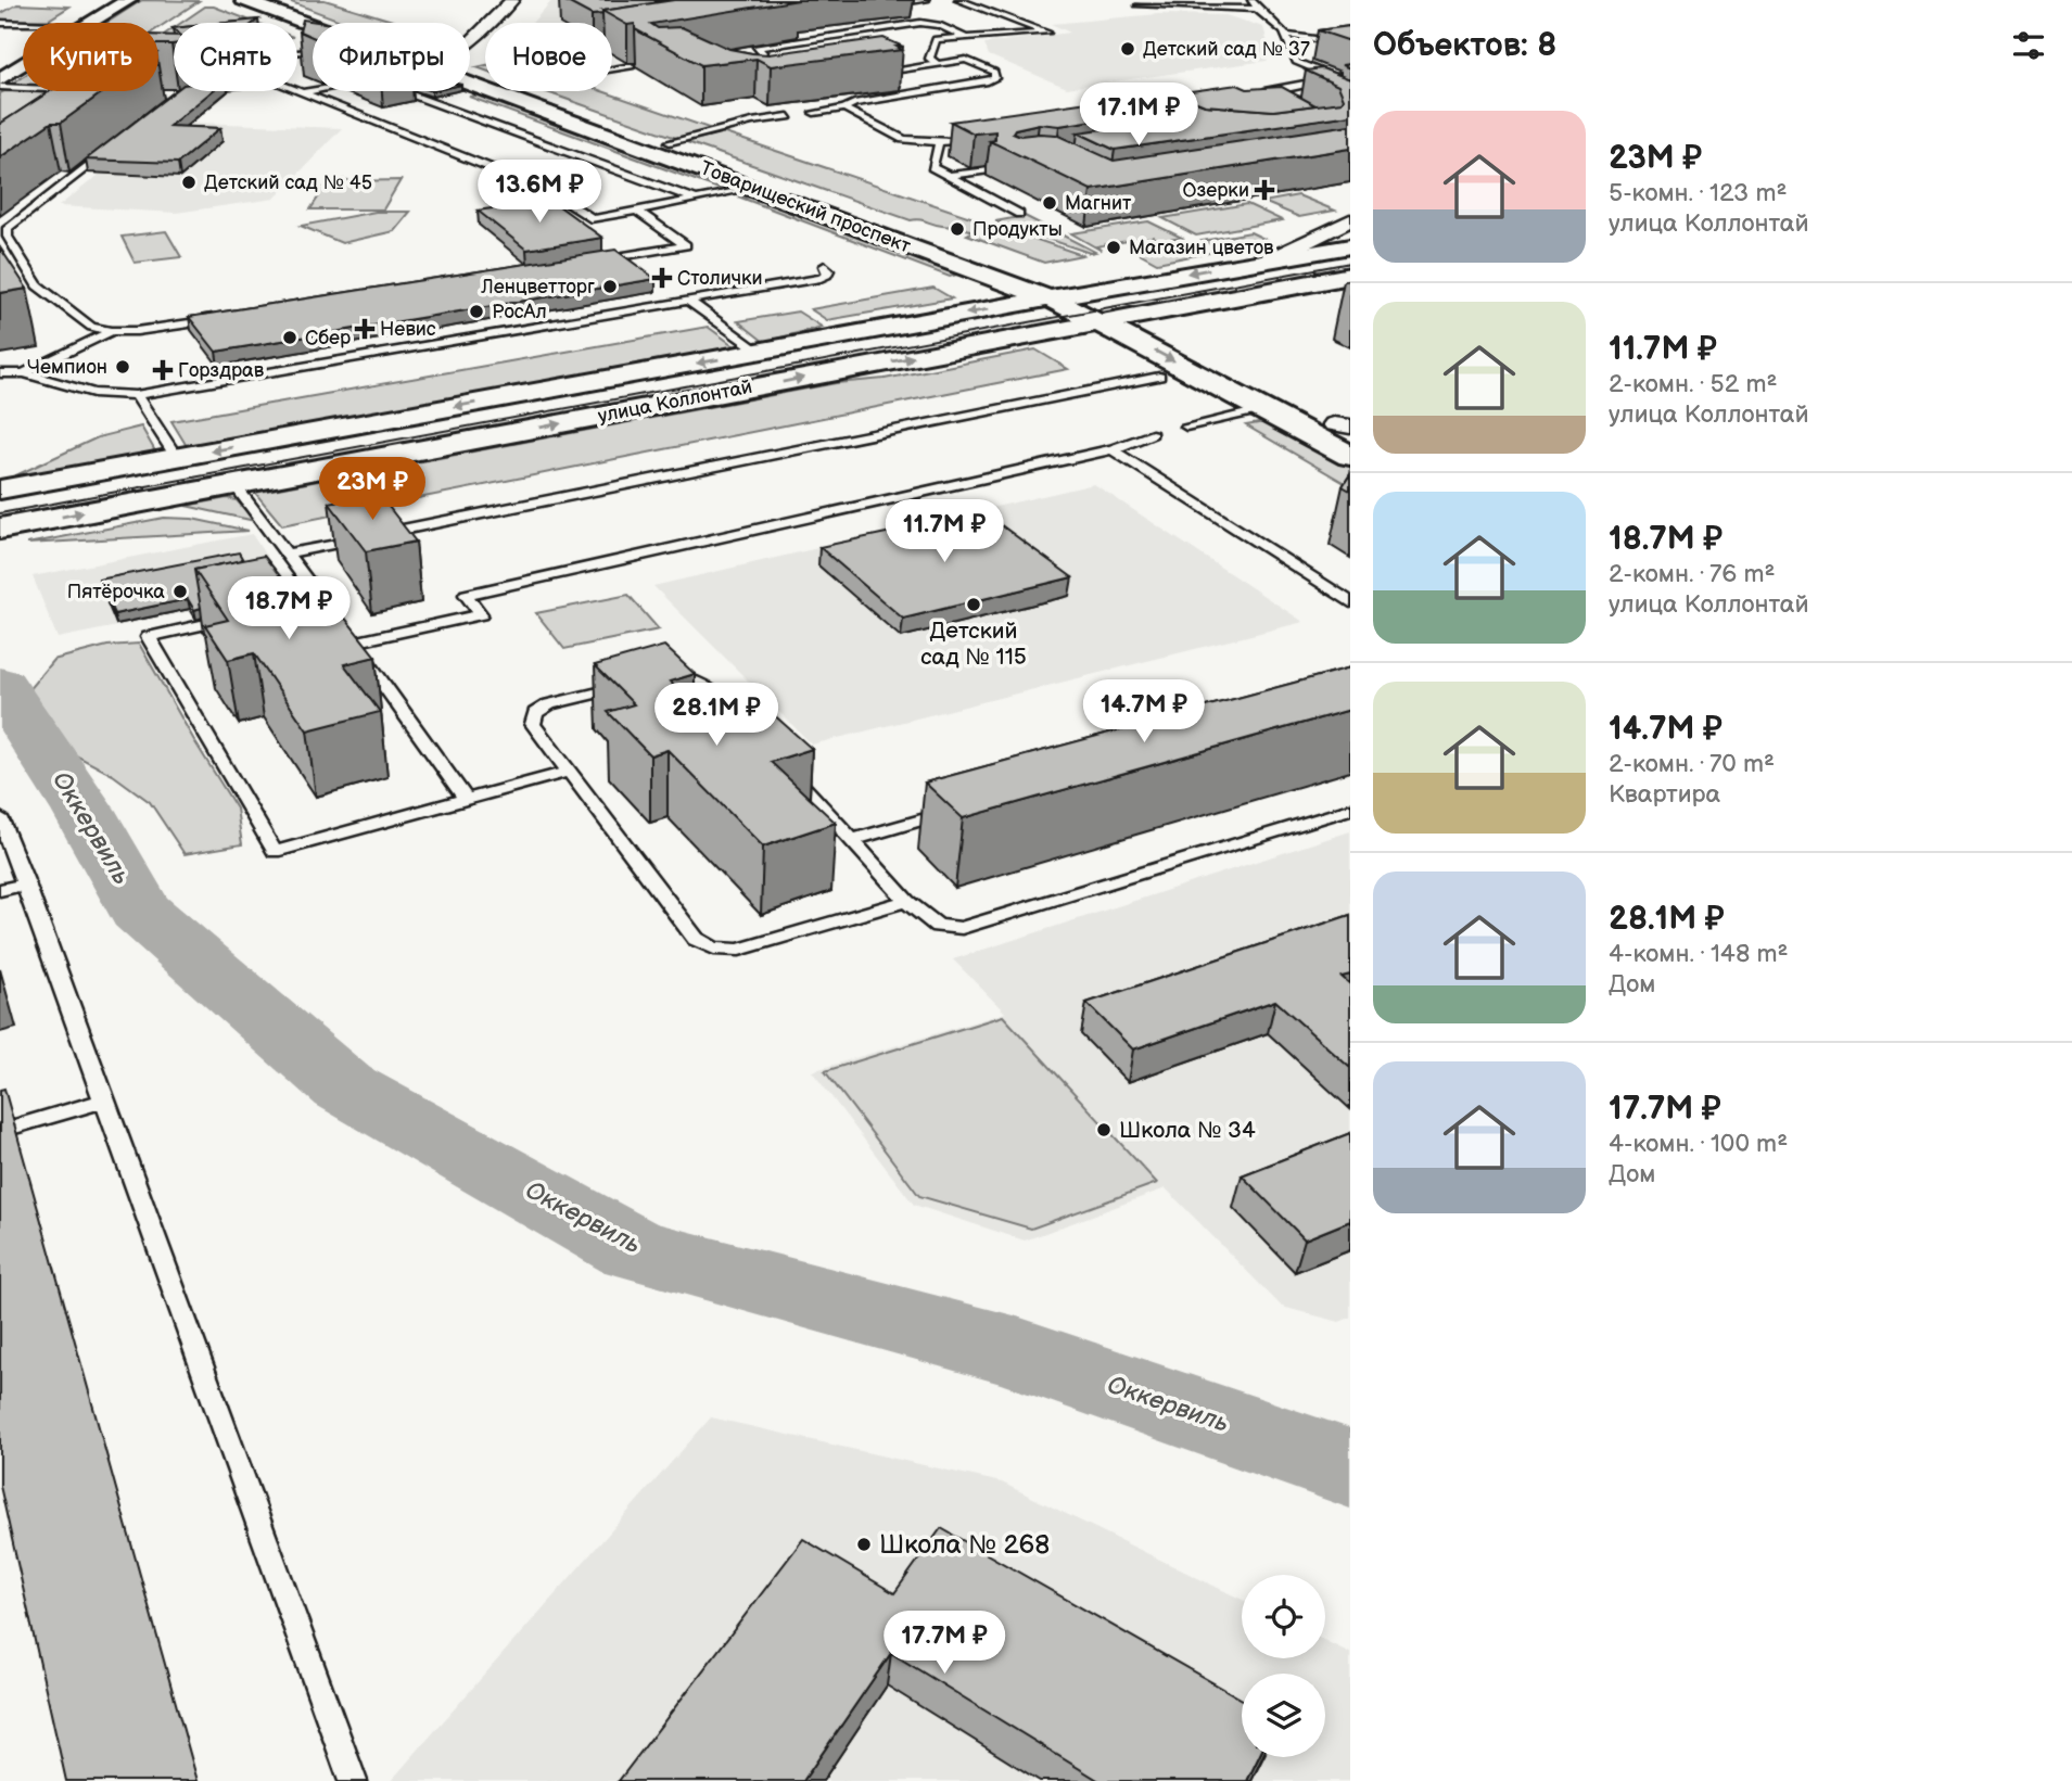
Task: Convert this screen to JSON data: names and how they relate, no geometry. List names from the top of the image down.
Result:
{
  "streets": {
    "street": ["Товарищеский проспект", "улица Коллонтай"]
  },
  "crossings": [
    ["Товарищеский проспект", "улица Коллонтай"]
  ],
  "water": ["Оккервиль"],
  "places": {
    "other": [
      "Детский сад № 37",
      "Детский сад № 45",
      "Магнит",
      "Продукты",
      "Магазин цветов",
      "Ленцветторг",
      "РосАл",
      "Сбер",
      "Чемпион",
      "Пятёрочка",
      "Детский сад № 115",
      "Школа № 34",
      "Школа № 268"
    ],
    "health": [
      "Озерки",
      "Столички",
      "Невис",
      "Горздрав"
    ]
  },
  "page": {
    "heading": "Объектов: 8",
    "chip": [
      "Купить",
      "Снять",
      "Фильтры",
      "Новое"
    ],
    "price": [
      "17.1M ₽",
      "13.6M ₽",
      "23M ₽",
      "11.7M ₽",
      "18.7M ₽",
      "14.7M ₽",
      "28.1M ₽",
      "17.7M ₽"
    ],
    "list": [
      {
        "name": "23M ₽",
        "note": "5-комн. · 123 m² · улица Коллонтай"
      },
      {
        "name": "11.7M ₽",
        "note": "2-комн. · 52 m² · улица Коллонтай"
      },
      {
        "name": "18.7M ₽",
        "note": "2-комн. · 76 m² · улица Коллонтай"
      },
      {
        "name": "14.7M ₽",
        "note": "2-комн. · 70 m² · Квартира"
      },
      {
        "name": "28.1M ₽",
        "note": "4-комн. · 148 m² · Дом"
      },
      {
        "name": "17.7M ₽",
        "note": "4-комн. · 100 m² · Дом"
      }
    ]
  }
}
